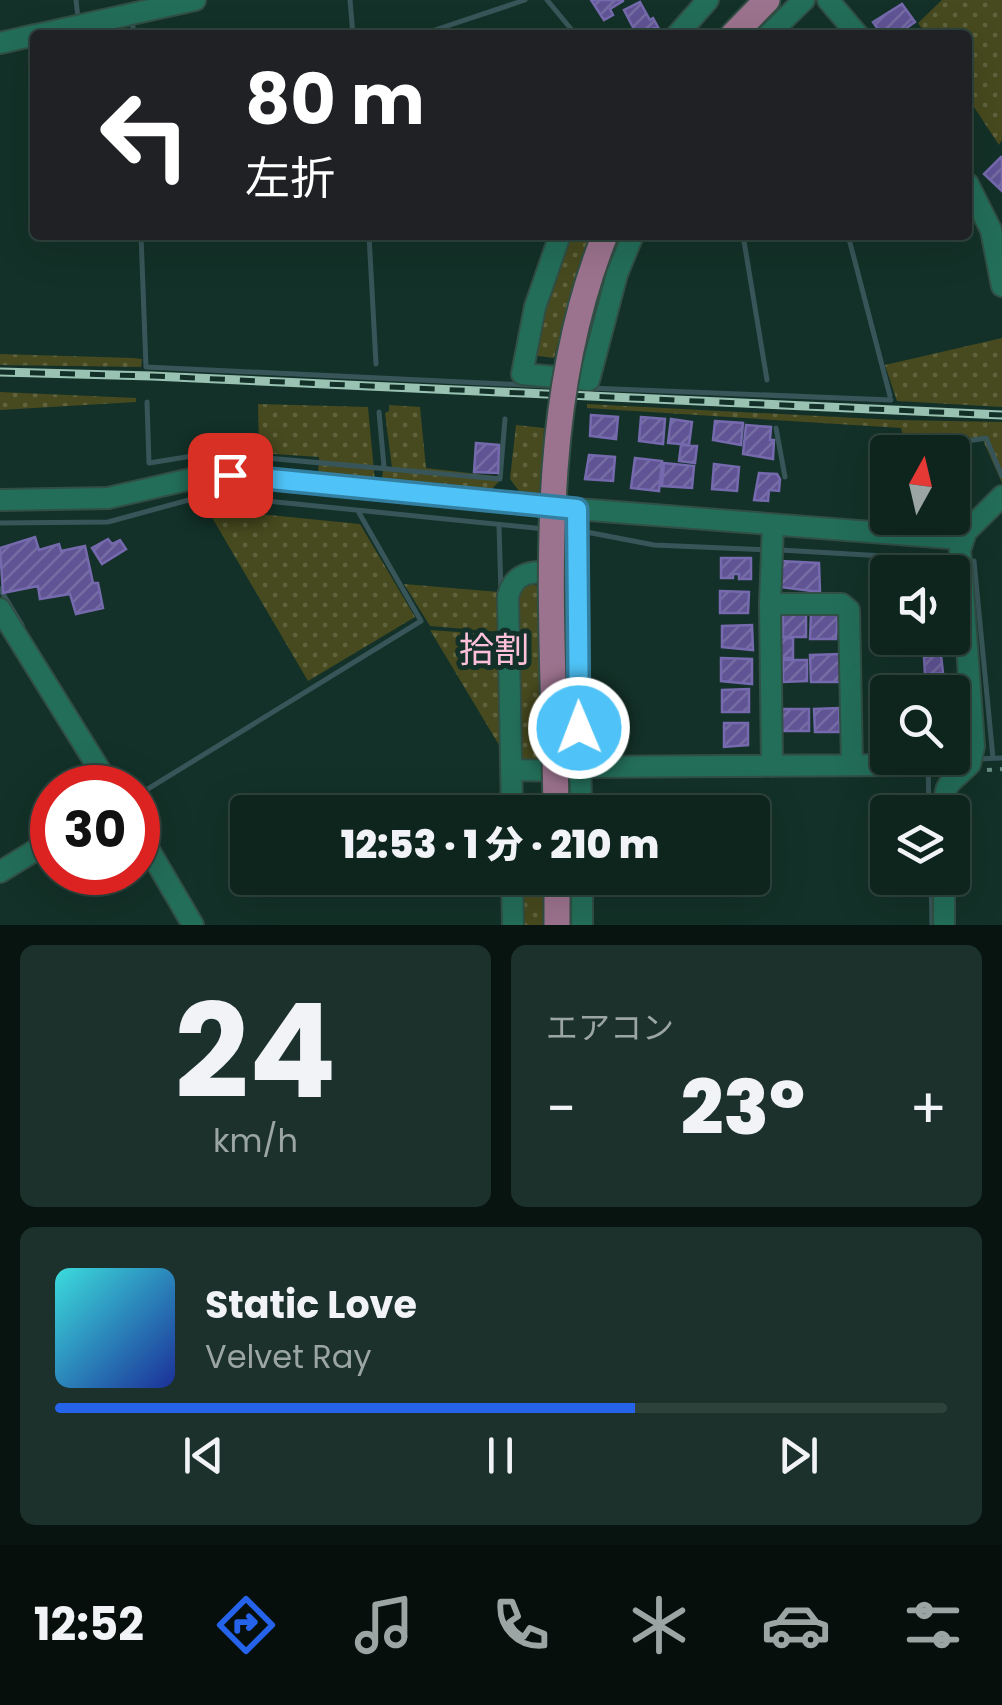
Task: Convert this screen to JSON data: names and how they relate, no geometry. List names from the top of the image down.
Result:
{
  "districts": ["拾割"],
  "north": "top",
  "page": {
    "turn": ["80 m", "左折"],
    "limit": "30",
    "trip": "12:53 · 1 分 · 210 m",
    "tile": [
      ["24", "km/h"],
      "エアコン"
    ],
    "heat": ["−", "23°", "+"],
    "song": ["Static Love", "Velvet Ray"],
    "tabs": "12:52"
  }
}
